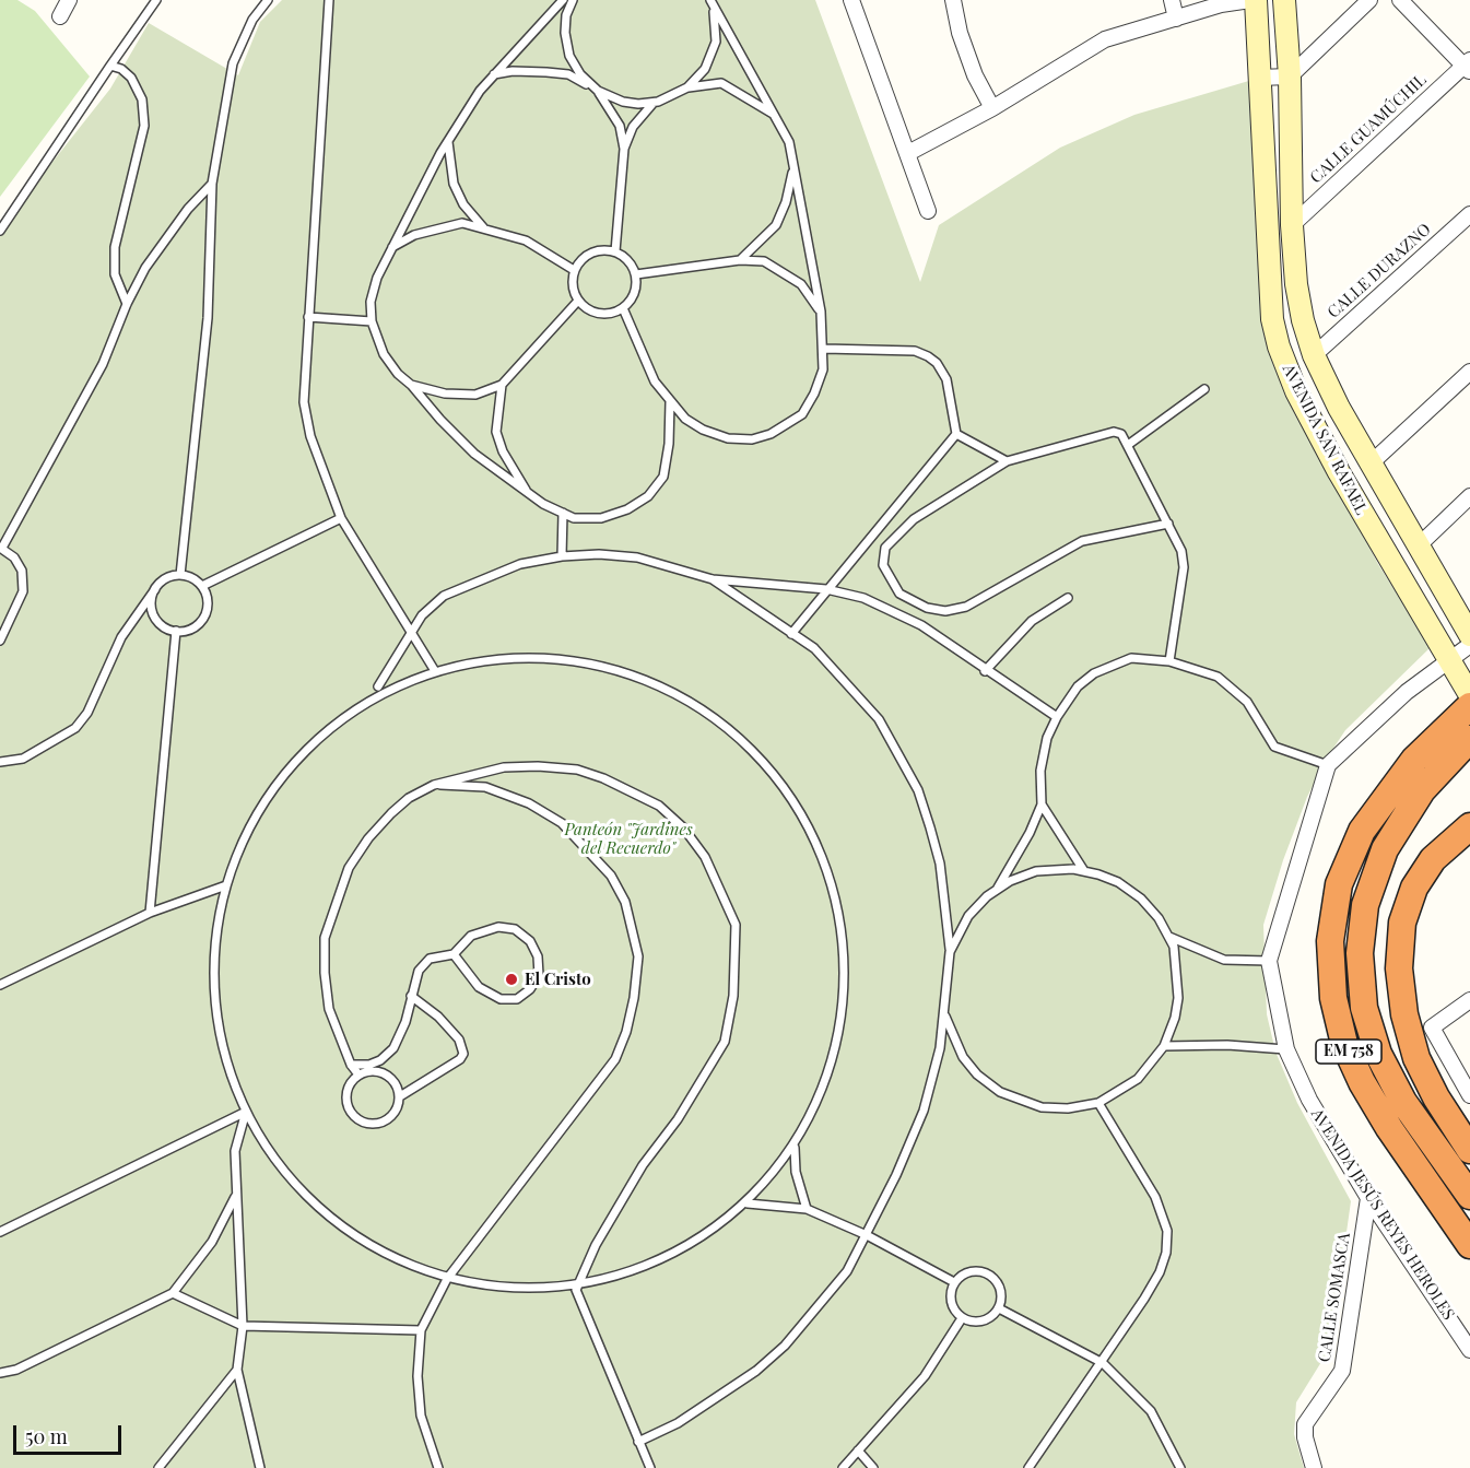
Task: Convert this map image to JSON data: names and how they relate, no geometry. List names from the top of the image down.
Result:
{
  "streets": {
    "highway": ["EM 758"],
    "main road": ["AVENIDA SAN RAFAEL"],
    "street": [
      "CALLE GUAMÚCHIL",
      "CALLE DURAZNO",
      "AVENIDA JESÚS REYES HEROLES",
      "CALLE SOMASCA"
    ]
  },
  "crossings": [
    ["CALLE GUAMÚCHIL", "AVENIDA SAN RAFAEL"],
    ["CALLE DURAZNO", "AVENIDA SAN RAFAEL"],
    ["AVENIDA JESÚS REYES HEROLES", "CALLE SOMASCA"]
  ],
  "parks": ["Panteón \"Jardines del Recuerdo\""],
  "places": ["El Cristo"],
  "scale_bar": "50 m"
}
